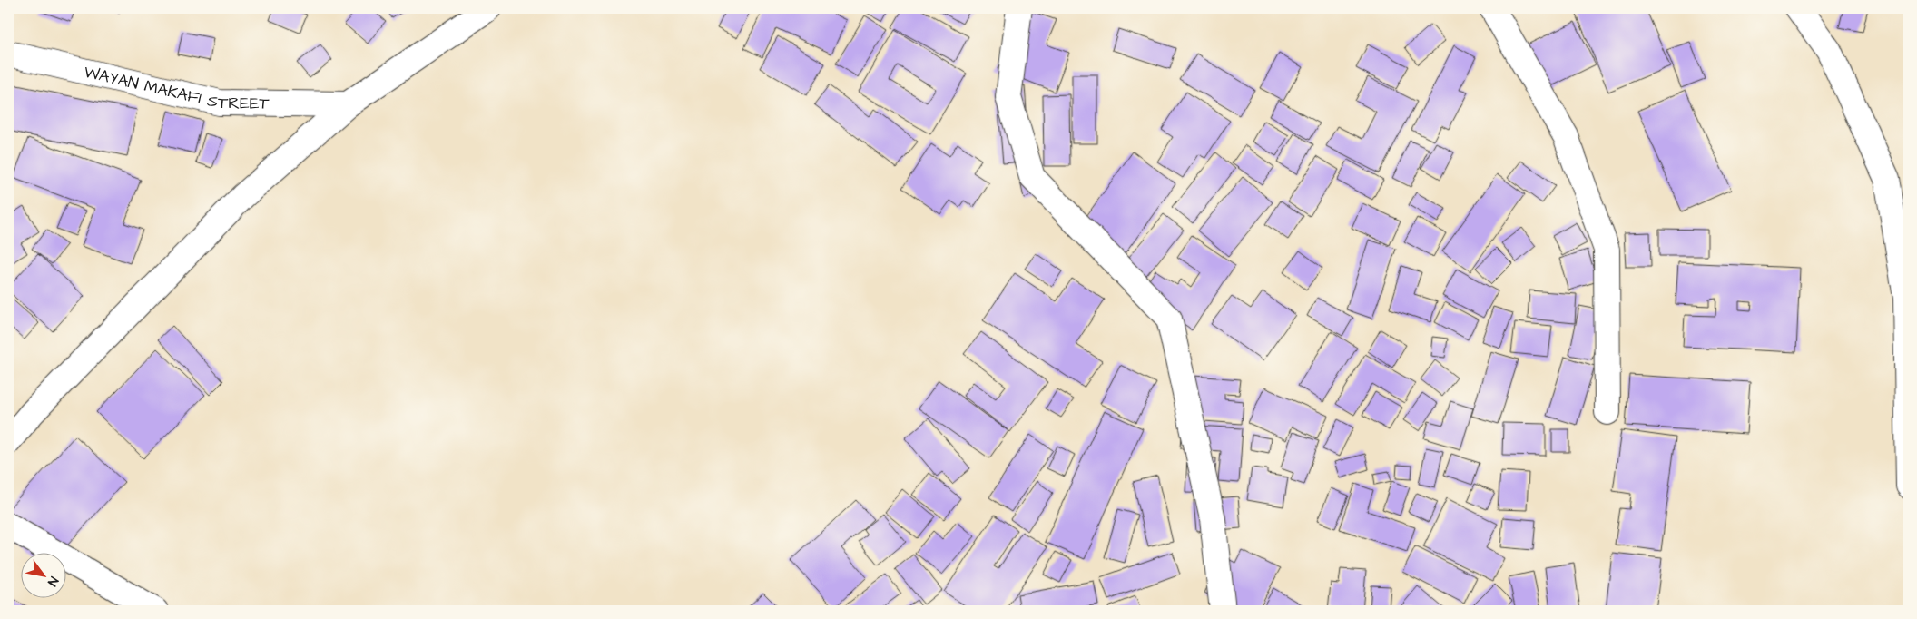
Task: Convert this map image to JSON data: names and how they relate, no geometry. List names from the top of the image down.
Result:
{
  "streets": {
    "street": ["WAYAN MAKAFI STREET"]
  },
  "north": "bottom right"
}
